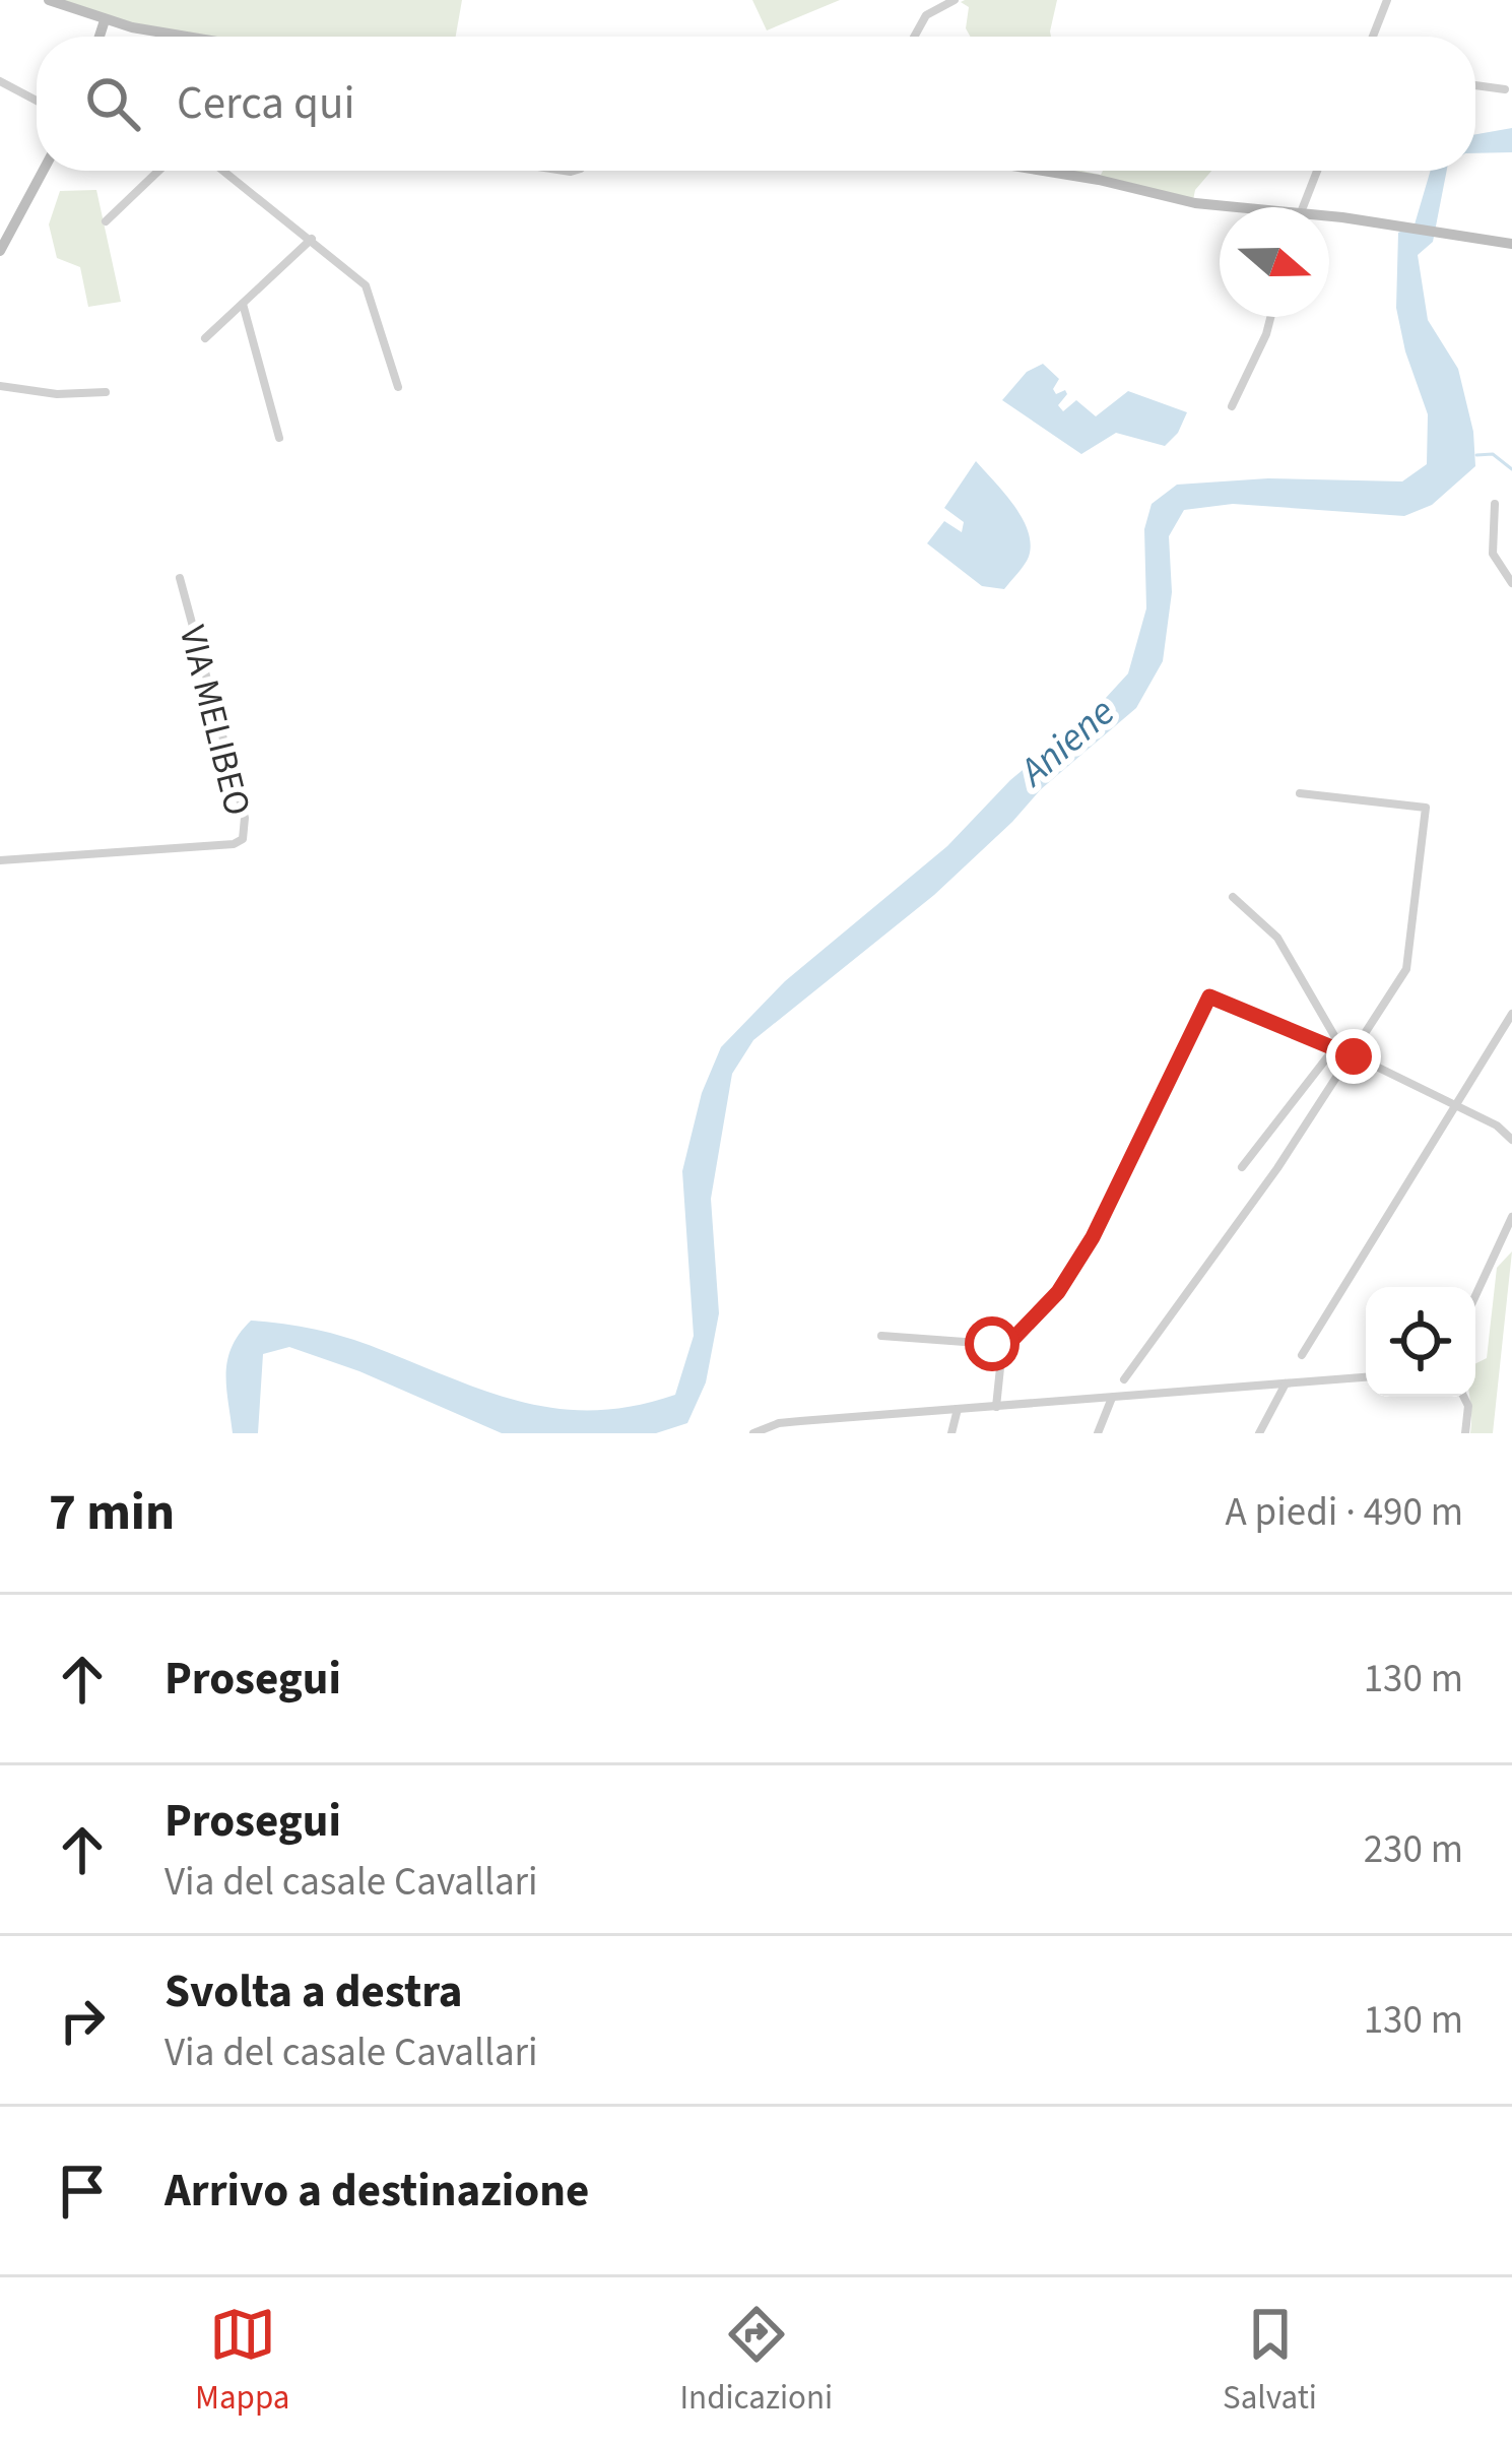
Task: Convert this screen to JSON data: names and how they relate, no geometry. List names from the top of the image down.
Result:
{
  "streets": {
    "street": ["VIA MELIBEO"]
  },
  "water": ["Aniene"],
  "north": "right",
  "page": {
    "search": "Cerca qui",
    "heading": ["7 min", "A piedi · 490 m"],
    "list": [
      ["Prosegui", "130 m"],
      ["Prosegui", "Via del casale Cavallari", "230 m"],
      ["Svolta a destra", "Via del casale Cavallari", "130 m"],
      "Arrivo a destinazione"
    ],
    "nav": ["Mappa", "Indicazioni", "Salvati"]
  }
}
